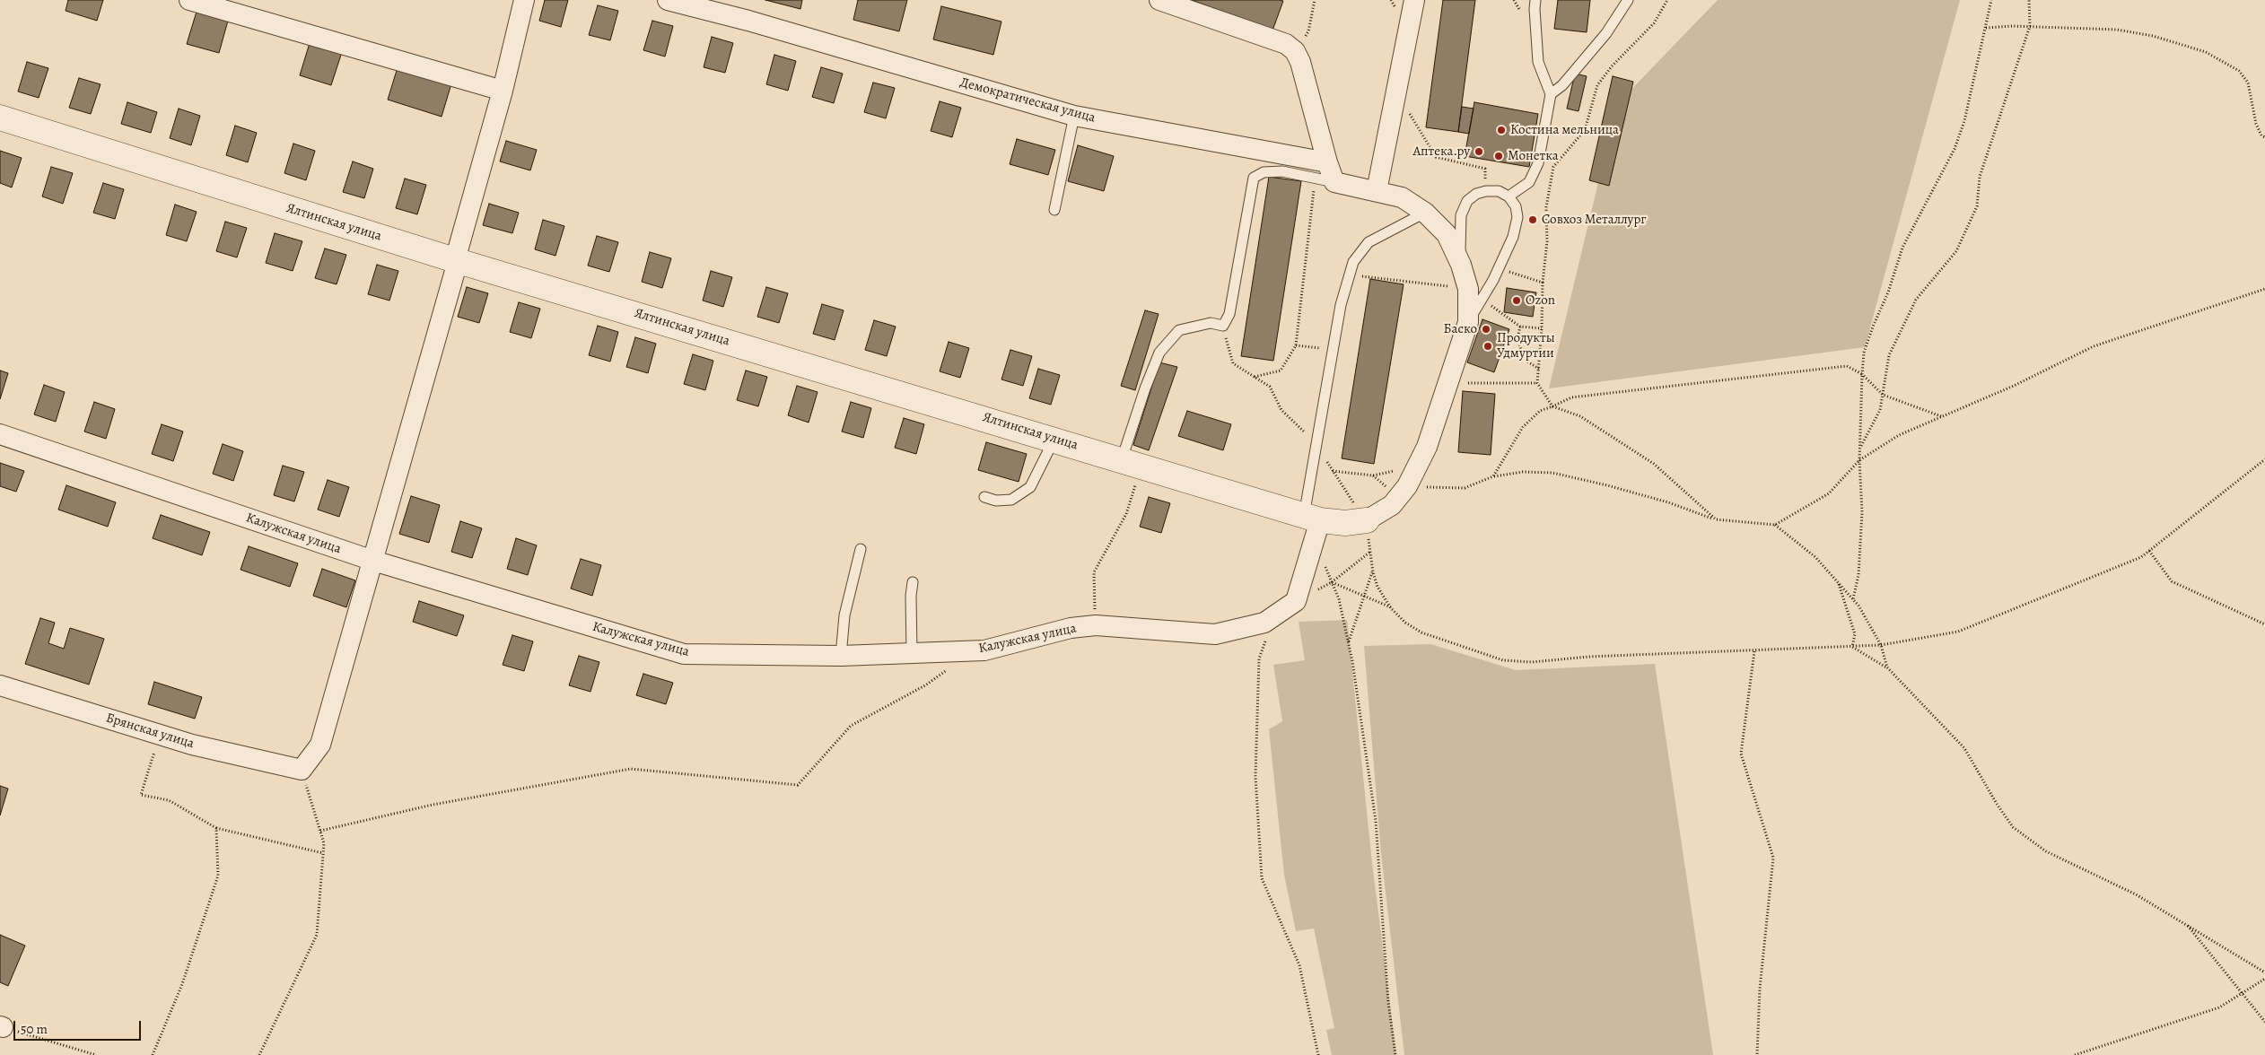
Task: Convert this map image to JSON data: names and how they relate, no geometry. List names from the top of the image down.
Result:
{
  "streets": {
    "street": [
      "Демократическая улица",
      "Ялтинская улица",
      "Калужская улица",
      "Брянская улица"
    ]
  },
  "crossings": [
    ["Демократическая улица", "Ялтинская улица"]
  ],
  "places": [
    "Костина мельница",
    "Аптека.ру",
    "Монетка",
    "Совхоз Металлург",
    "Ozon",
    "Баско",
    "Продукты Удмуртии"
  ],
  "scale_bar": "50 m"
}
